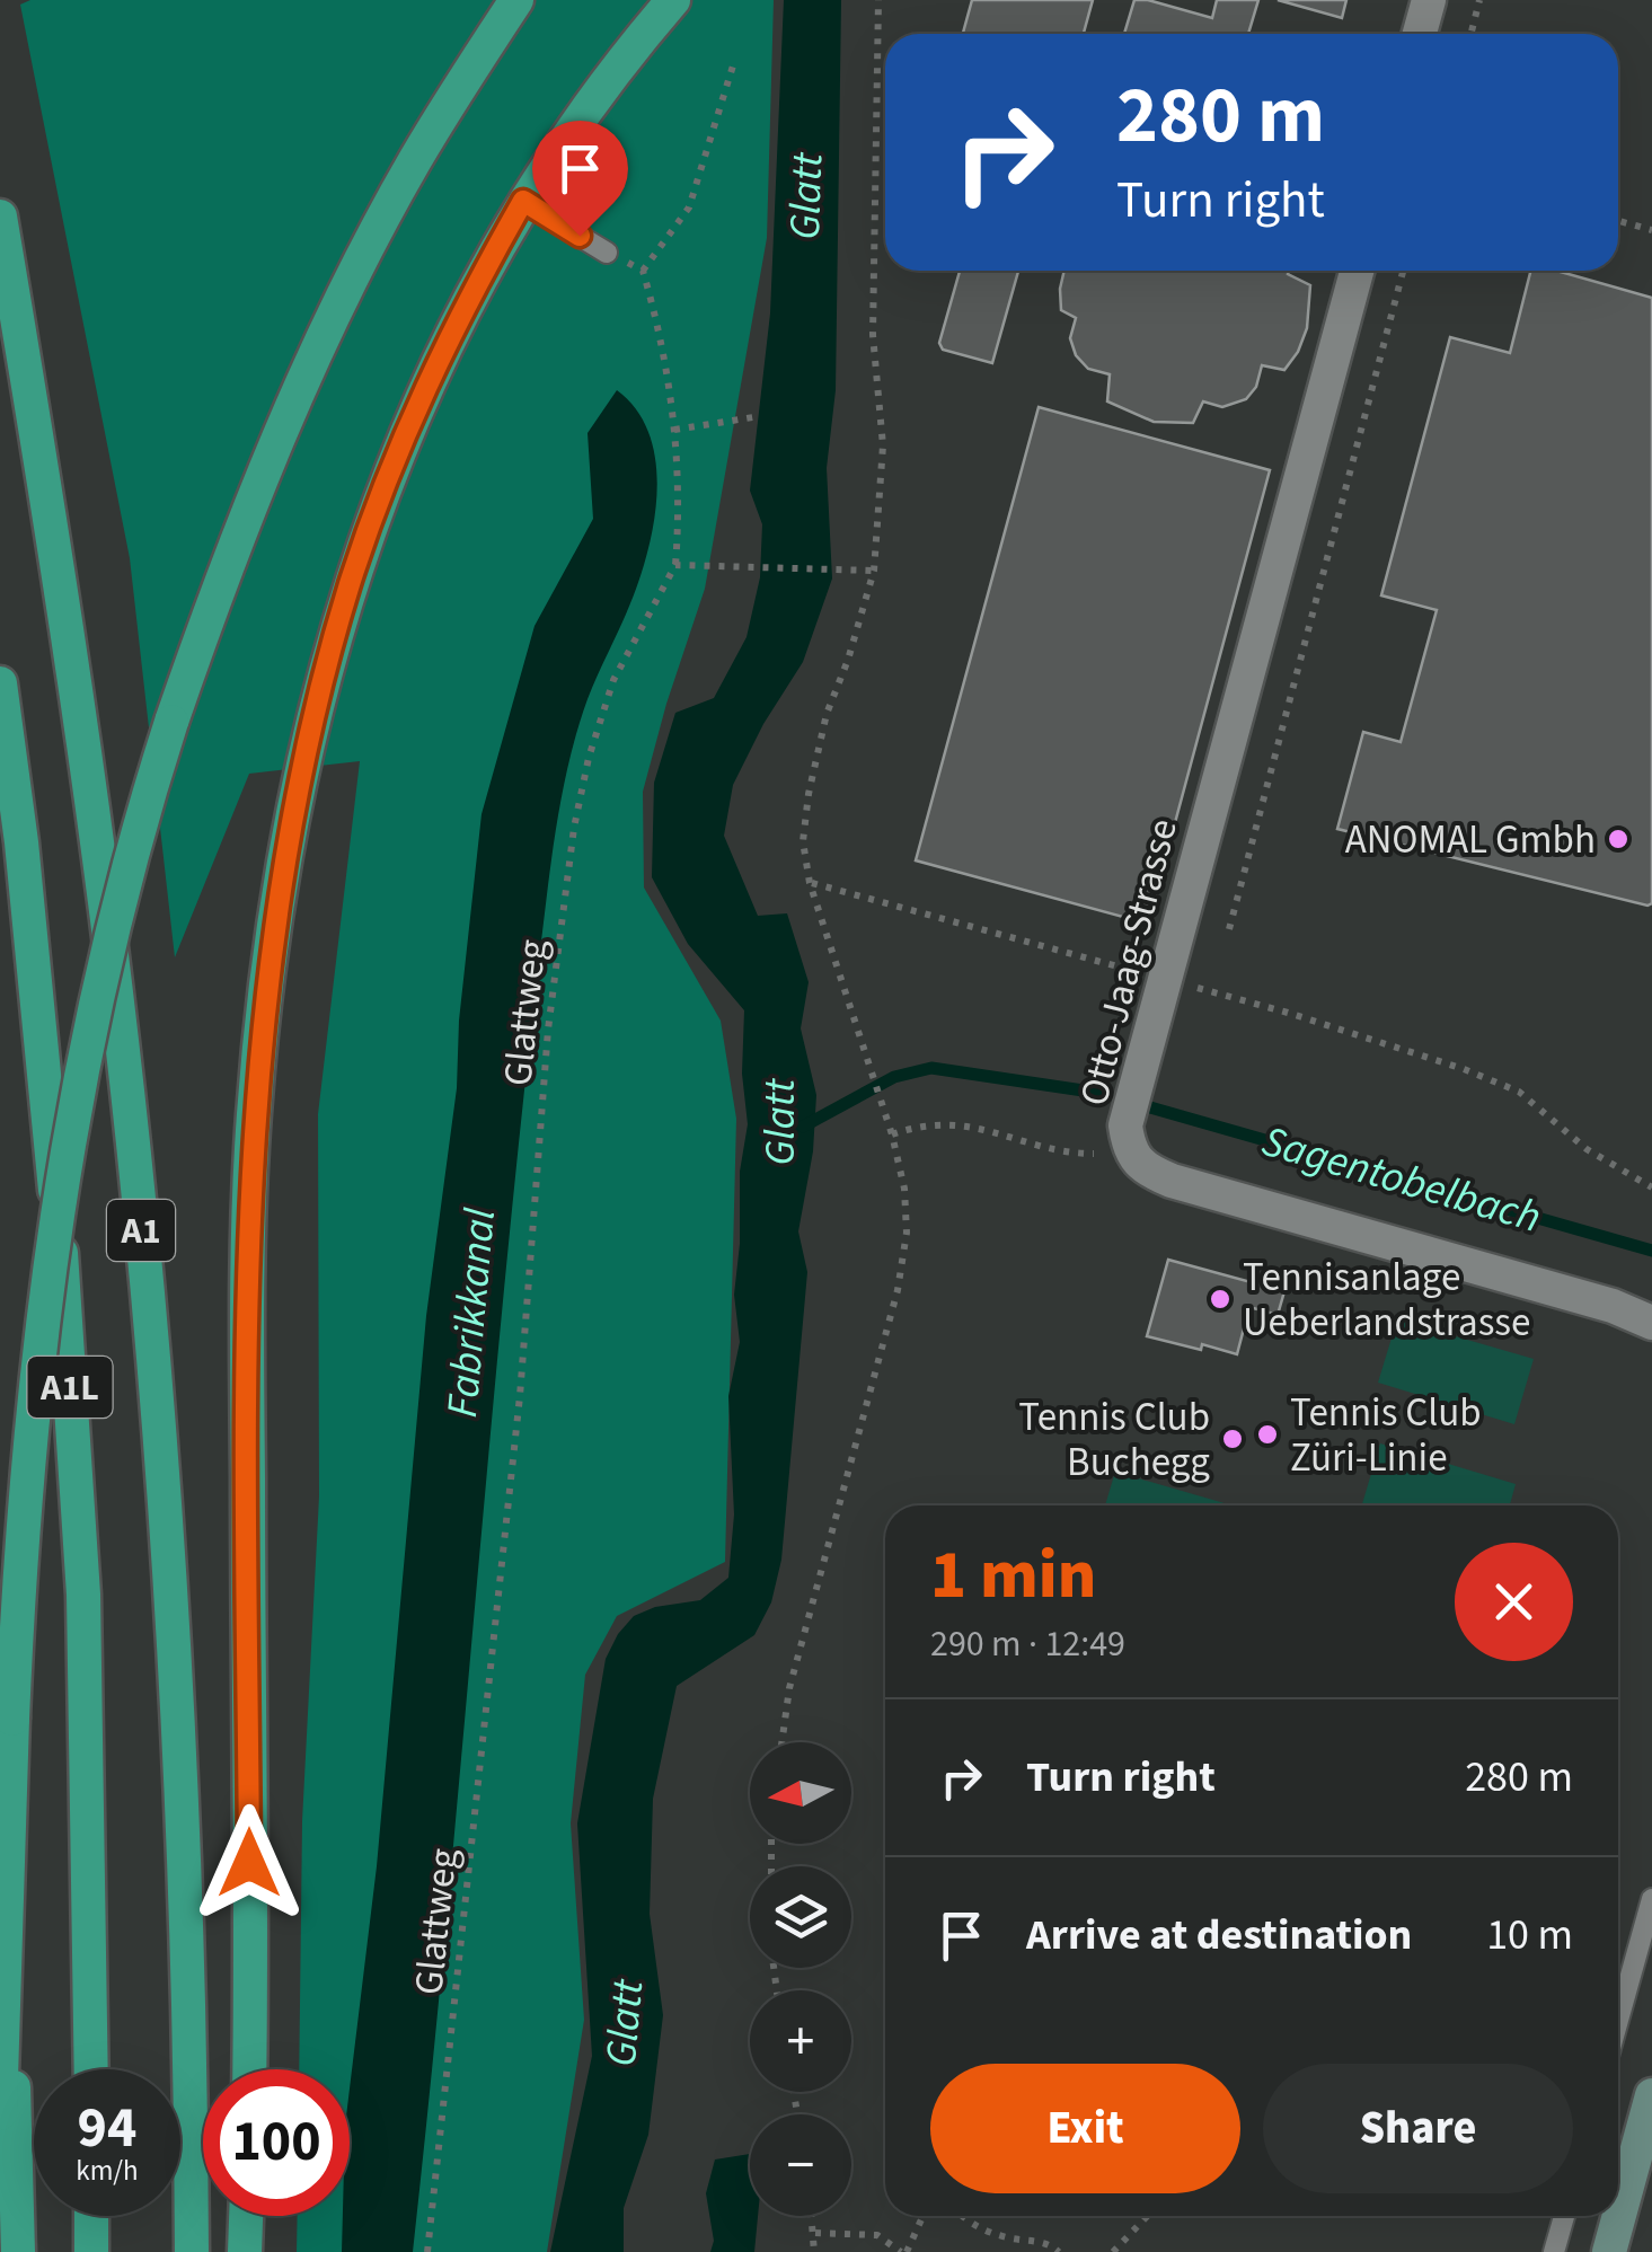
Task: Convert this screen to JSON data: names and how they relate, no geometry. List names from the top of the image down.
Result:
{
  "streets": {
    "highway": ["A1", "A1L"],
    "street": ["Otto-Jaag-Strasse"],
    "path": ["Glattweg"]
  },
  "water": ["Glatt", "Sagentobelbach", "Fabrikkanal"],
  "places": [
    "ANOMAL Gmbh",
    "Tennisanlage Ueberlandstrasse",
    "Tennis Club Züri-Linie",
    "Tennis Club Buchegg"
  ],
  "north": "left",
  "page": {
    "turn": ["280 m", "Turn right"],
    "heading": ["1 min", "290 m · 12:49"],
    "list": [
      {
        "name": "Turn right",
        "value": "280 m"
      },
      {
        "name": "Arrive at destination",
        "value": "10 m"
      }
    ],
    "map_buttons": ["+", "−"],
    "buttons": ["Exit", "Share"],
    "speed": "94 km/h",
    "limit": "100"
  }
}
